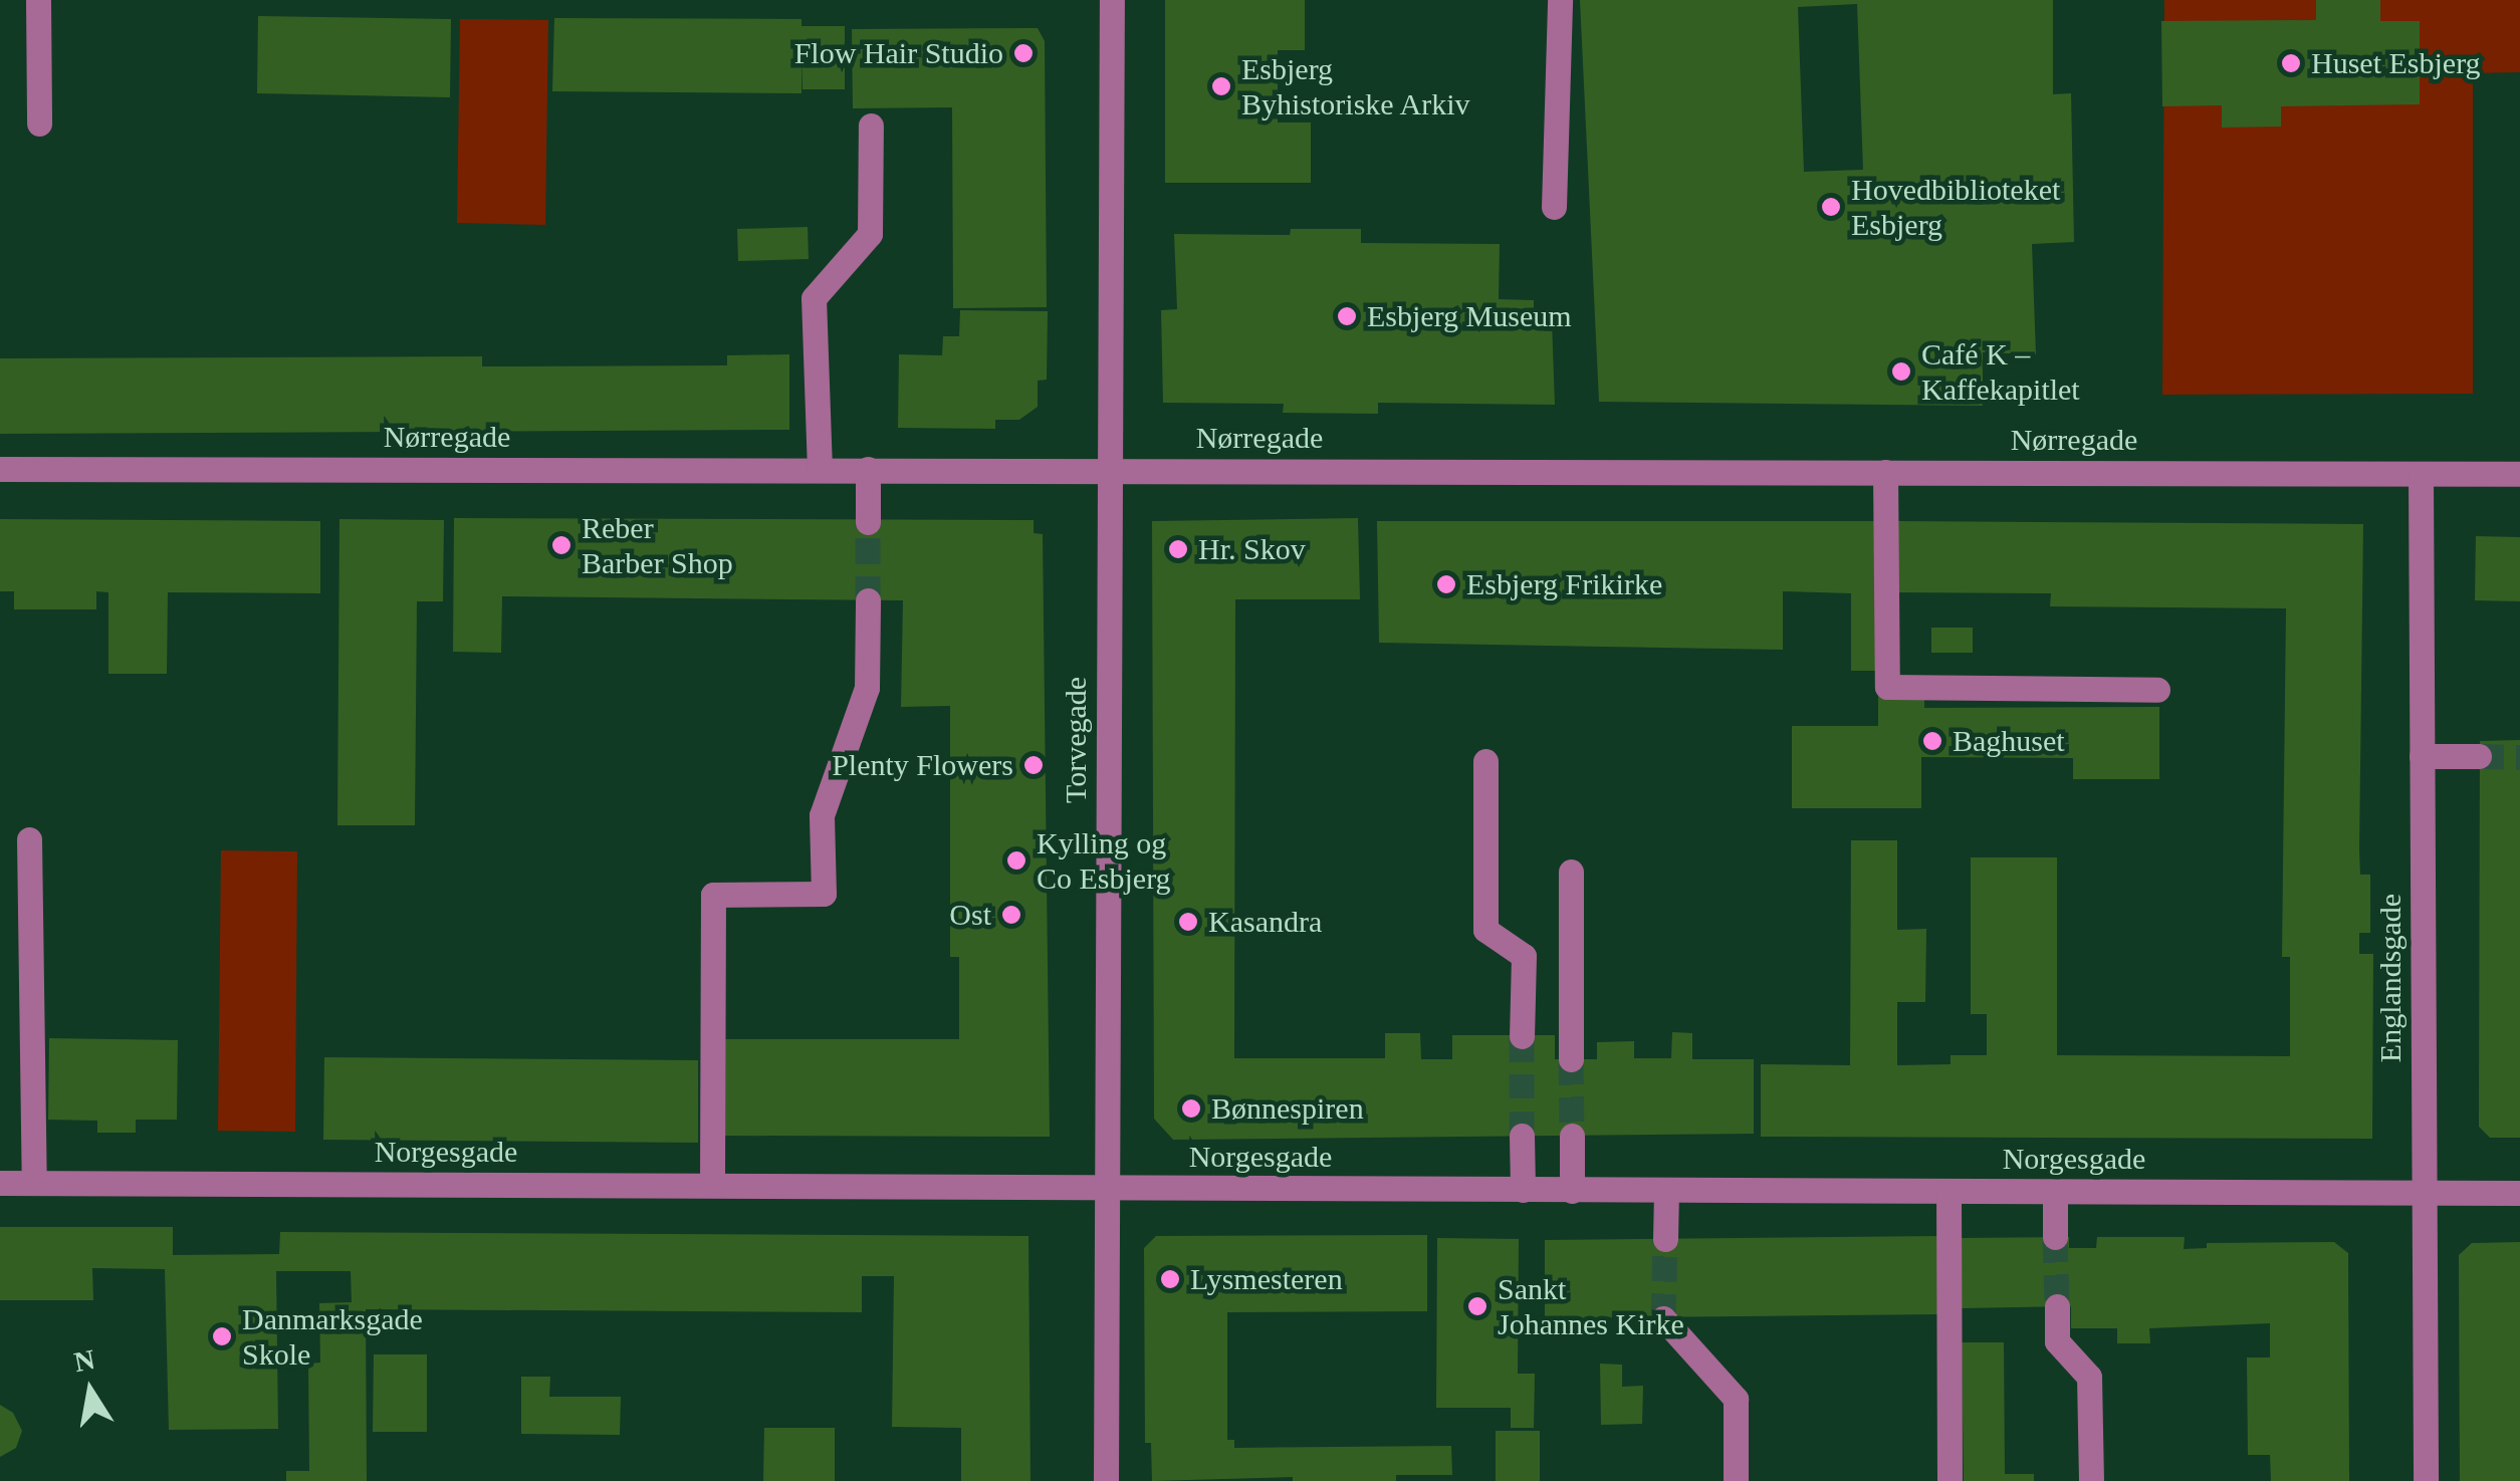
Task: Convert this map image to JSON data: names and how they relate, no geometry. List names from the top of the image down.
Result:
{
  "streets": {
    "street": [
      "Nørregade",
      "Torvegade",
      "Englandsgade",
      "Norgesgade"
    ]
  },
  "crossings": [
    ["Nørregade", "Torvegade"],
    ["Nørregade", "Englandsgade"],
    ["Torvegade", "Norgesgade"],
    ["Englandsgade", "Norgesgade"]
  ],
  "places": [
    "Flow Hair Studio",
    "Huset Esbjerg",
    "Esbjerg Byhistoriske Arkiv",
    "Hovedbiblioteket Esbjerg",
    "Esbjerg Museum",
    "Café K – Kaffekapitlet",
    "Reber Barber Shop",
    "Hr. Skov",
    "Esbjerg Frikirke",
    "Baghuset",
    "Plenty Flowers",
    "Kylling og Co Esbjerg",
    "Ost",
    "Kasandra",
    "Bønnespiren",
    "Lysmesteren",
    "Sankt Johannes Kirke",
    "Danmarksgade Skole"
  ],
  "north": "top"
}
